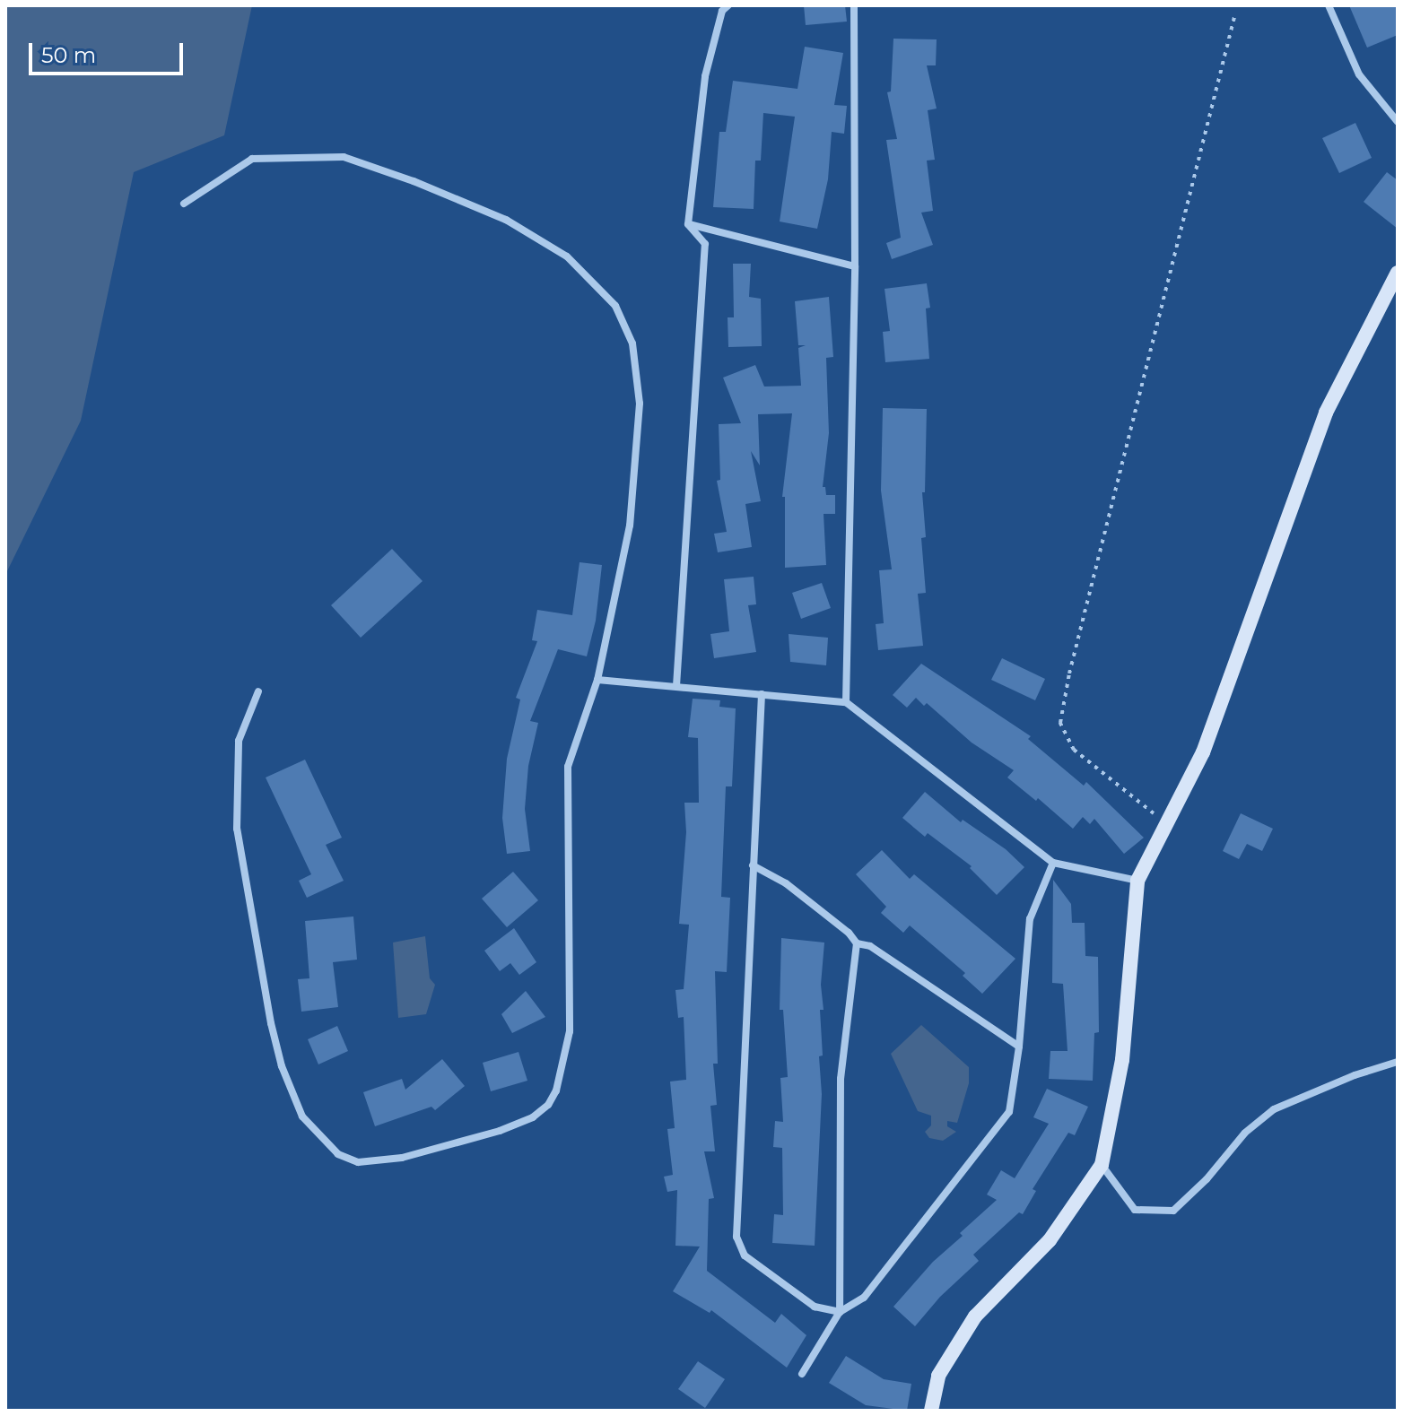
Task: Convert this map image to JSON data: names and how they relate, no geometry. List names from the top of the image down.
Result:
{
  "scale_bar": "50 m"
}
